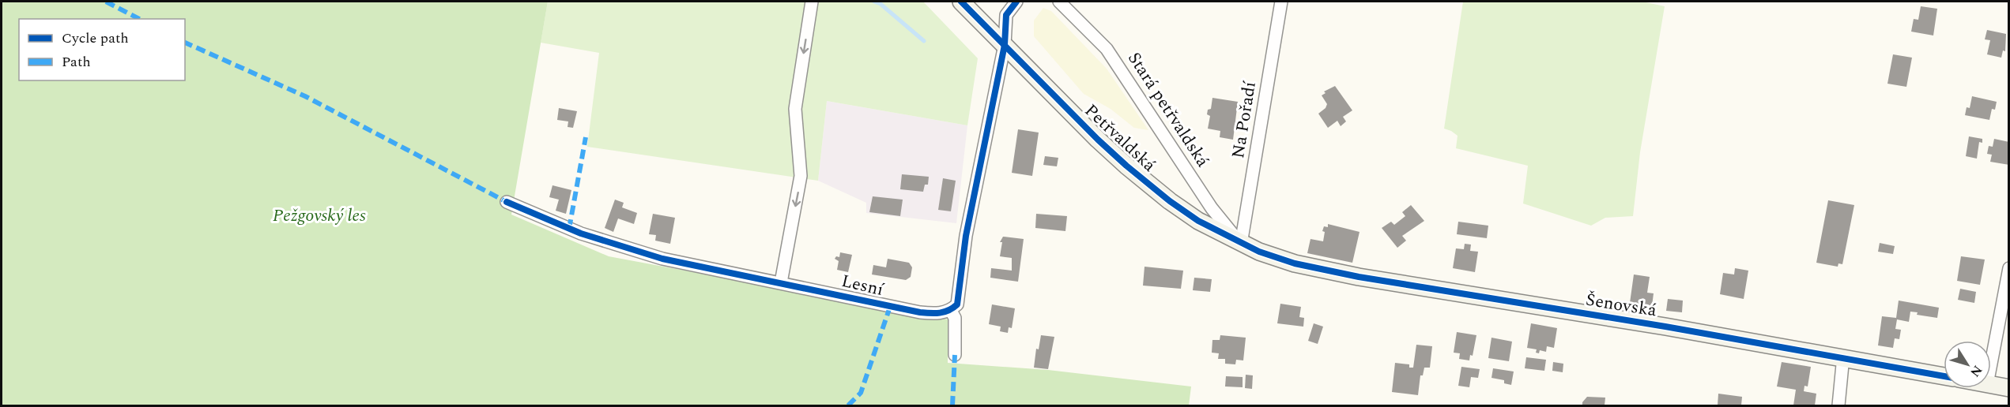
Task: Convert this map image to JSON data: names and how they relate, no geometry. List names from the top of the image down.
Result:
{
  "streets": {
    "main road": ["Petřvaldská", "Šenovská"],
    "street": ["Stará petřvaldská", "Na Pořadí", "Lesní"]
  },
  "crossings": [
    ["Stará petřvaldská", "Na Pořadí"],
    ["Stará petřvaldská", "Petřvaldská"],
    ["Na Pořadí", "Petřvaldská"],
    ["Petřvaldská", "Šenovská"]
  ],
  "parks": ["Pežgovský les"],
  "legend": ["Cycle path", "Path"],
  "north": "bottom right"
}
